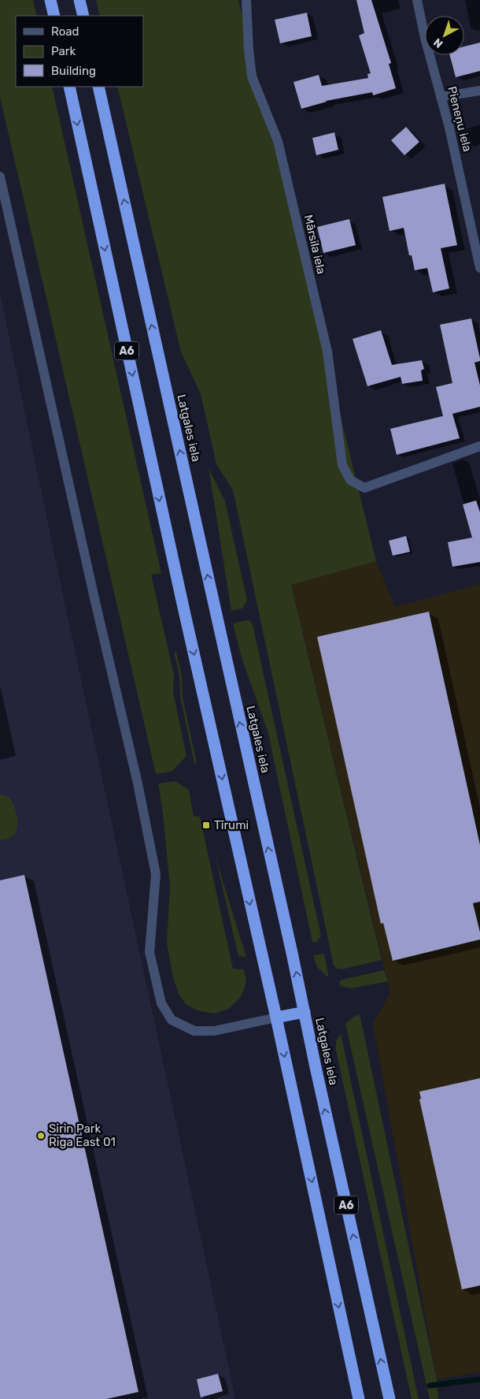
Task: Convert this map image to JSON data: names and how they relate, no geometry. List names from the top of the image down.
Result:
{
  "streets": {
    "highway": ["A6", "Latgales iela"],
    "street": ["Pieneņu iela", "Mārsila iela"]
  },
  "places": {
    "transit": ["Tīrumi"],
    "other": ["Sirin Park Riga East 01"]
  },
  "legend": ["Road", "Park", "Building"],
  "north": "bottom left"
}
